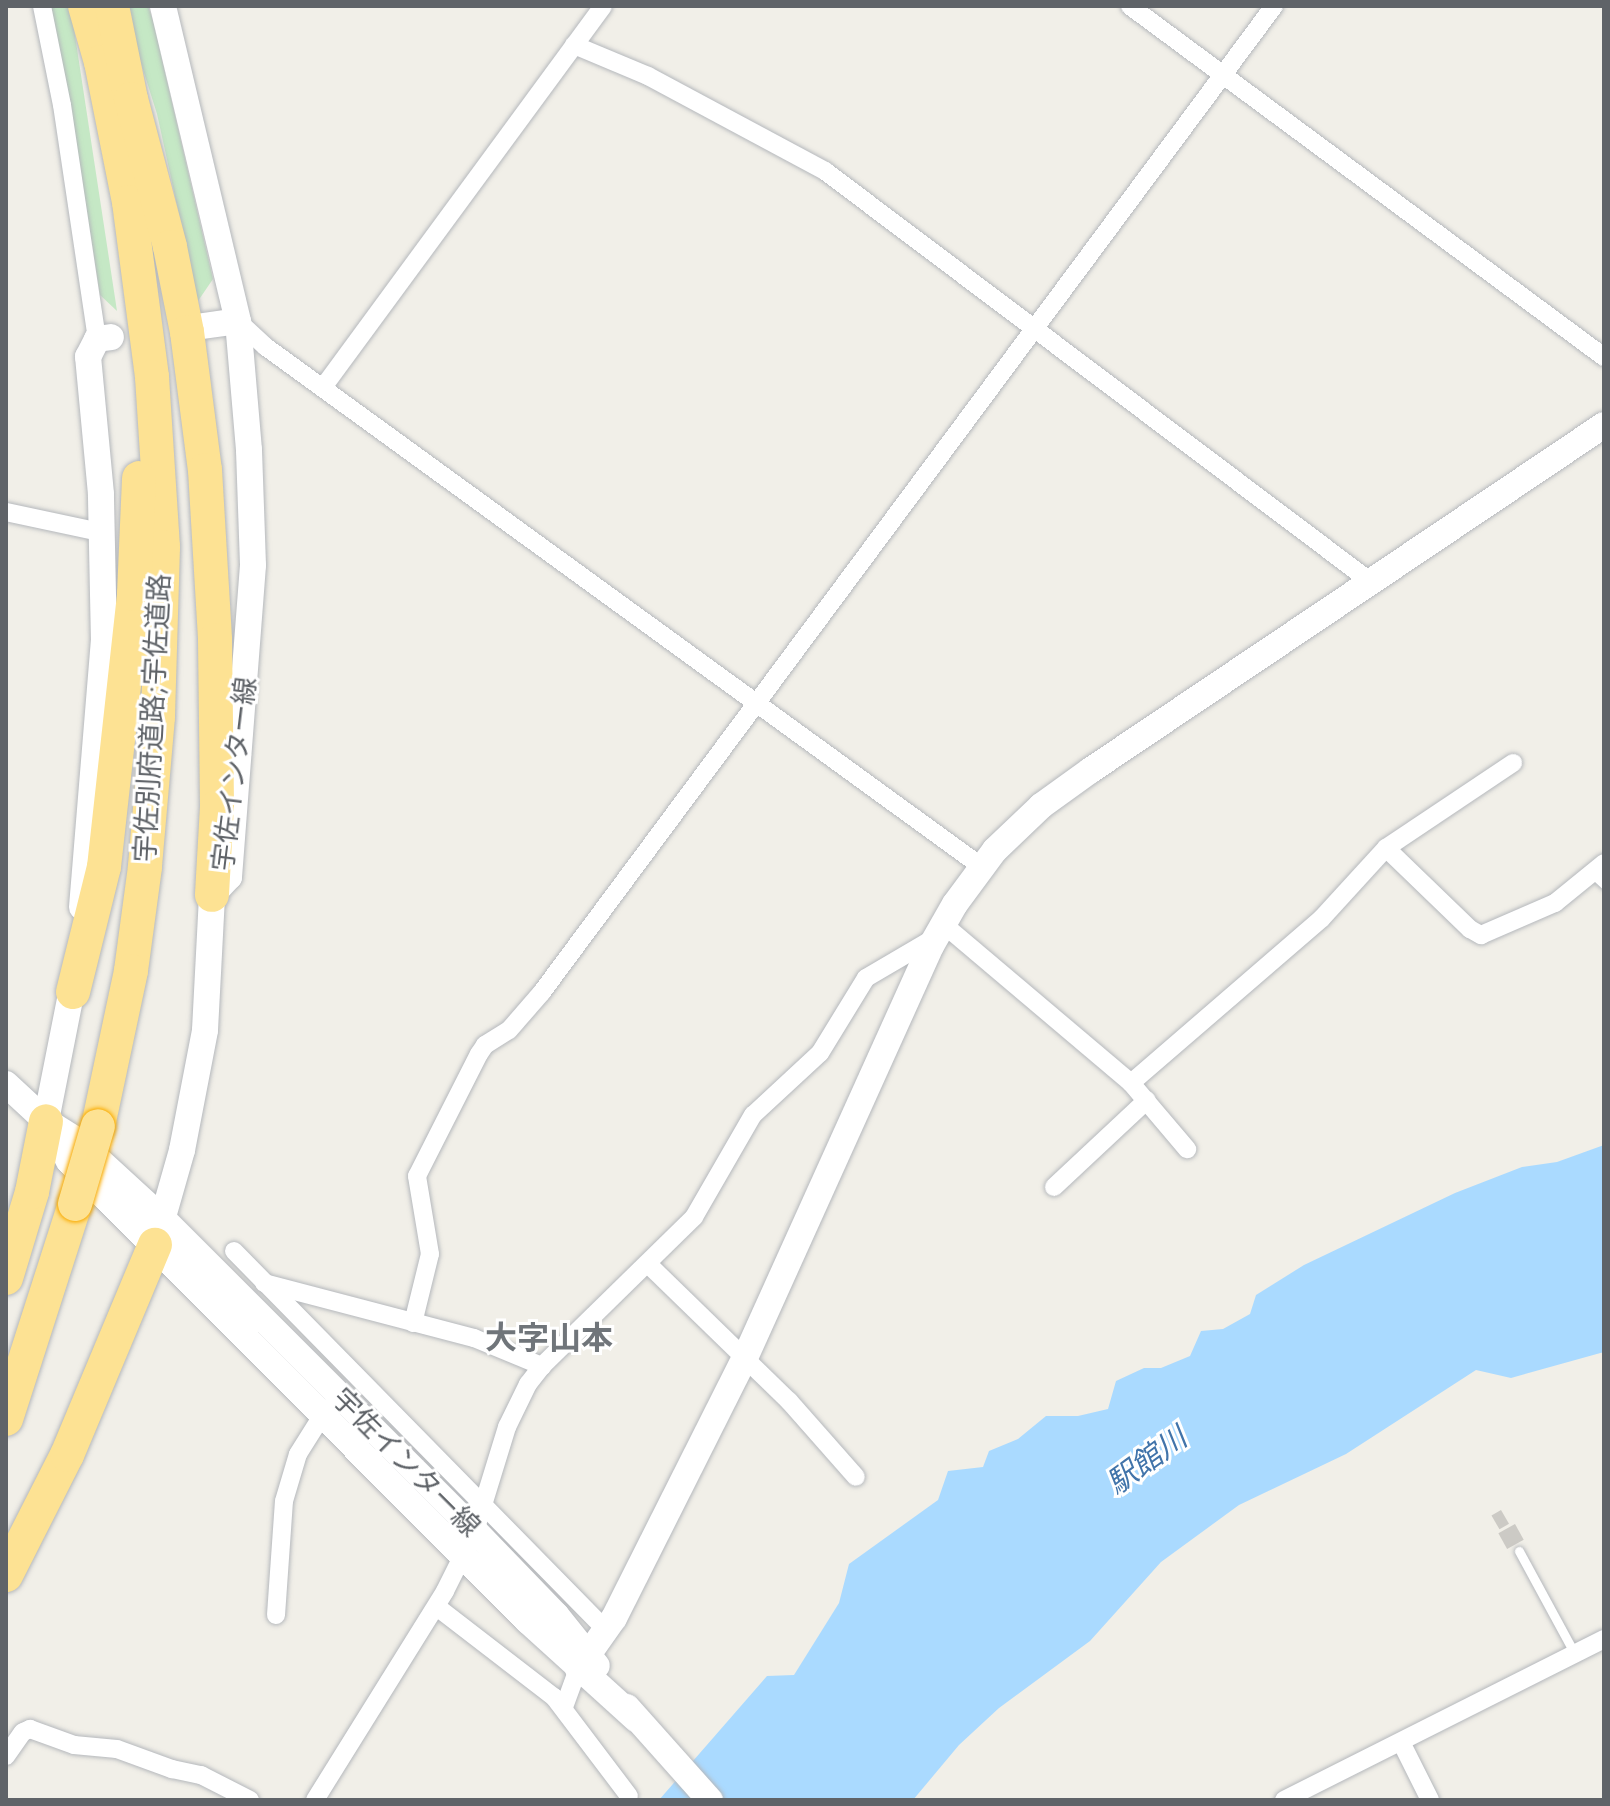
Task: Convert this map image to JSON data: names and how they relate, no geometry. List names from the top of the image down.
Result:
{
  "streets": {
    "highway": ["宇佐別府道路;宇佐道路"],
    "main road": ["宇佐インター線"]
  },
  "districts": ["大字山本"],
  "water": ["駅館川"]
}
